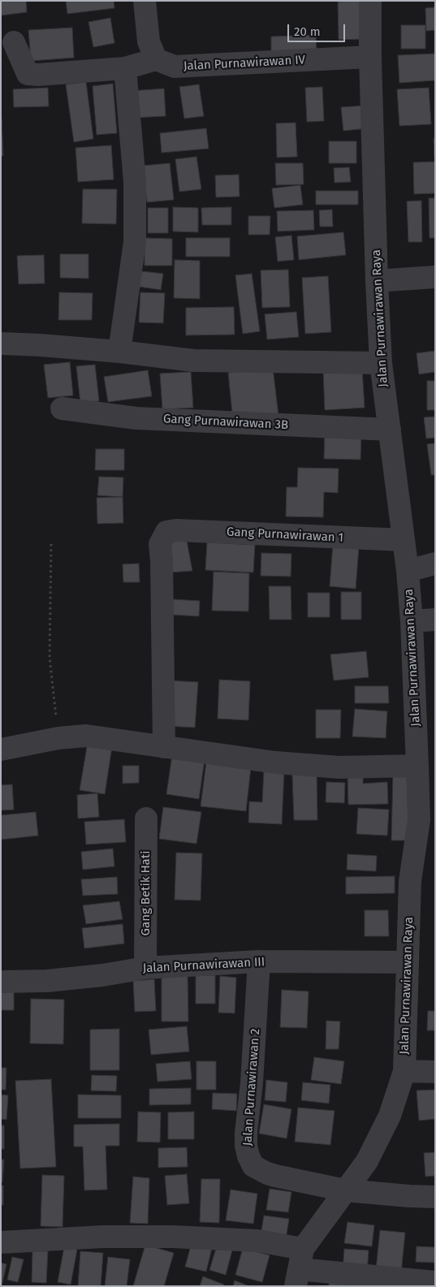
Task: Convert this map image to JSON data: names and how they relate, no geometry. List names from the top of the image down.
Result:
{
  "streets": {
    "street": [
      "Jalan Purnawirawan IV",
      "Jalan Purnawirawan Raya",
      "Gang Purnawirawan 3B",
      "Gang Purnawirawan 1",
      "Gang Betik Hati",
      "Jalan Purnawirawan III",
      "Jalan Purnawirawan 2"
    ]
  },
  "crossings": [
    ["Jalan Purnawirawan IV", "Jalan Purnawirawan Raya"],
    ["Jalan Purnawirawan Raya", "Gang Purnawirawan 3B"],
    ["Jalan Purnawirawan Raya", "Gang Purnawirawan 1"],
    ["Jalan Purnawirawan Raya", "Jalan Purnawirawan III"],
    ["Jalan Purnawirawan Raya", "Jalan Purnawirawan 2"],
    ["Gang Betik Hati", "Jalan Purnawirawan III"],
    ["Jalan Purnawirawan III", "Jalan Purnawirawan 2"]
  ],
  "scale_bar": "20 m"
}
